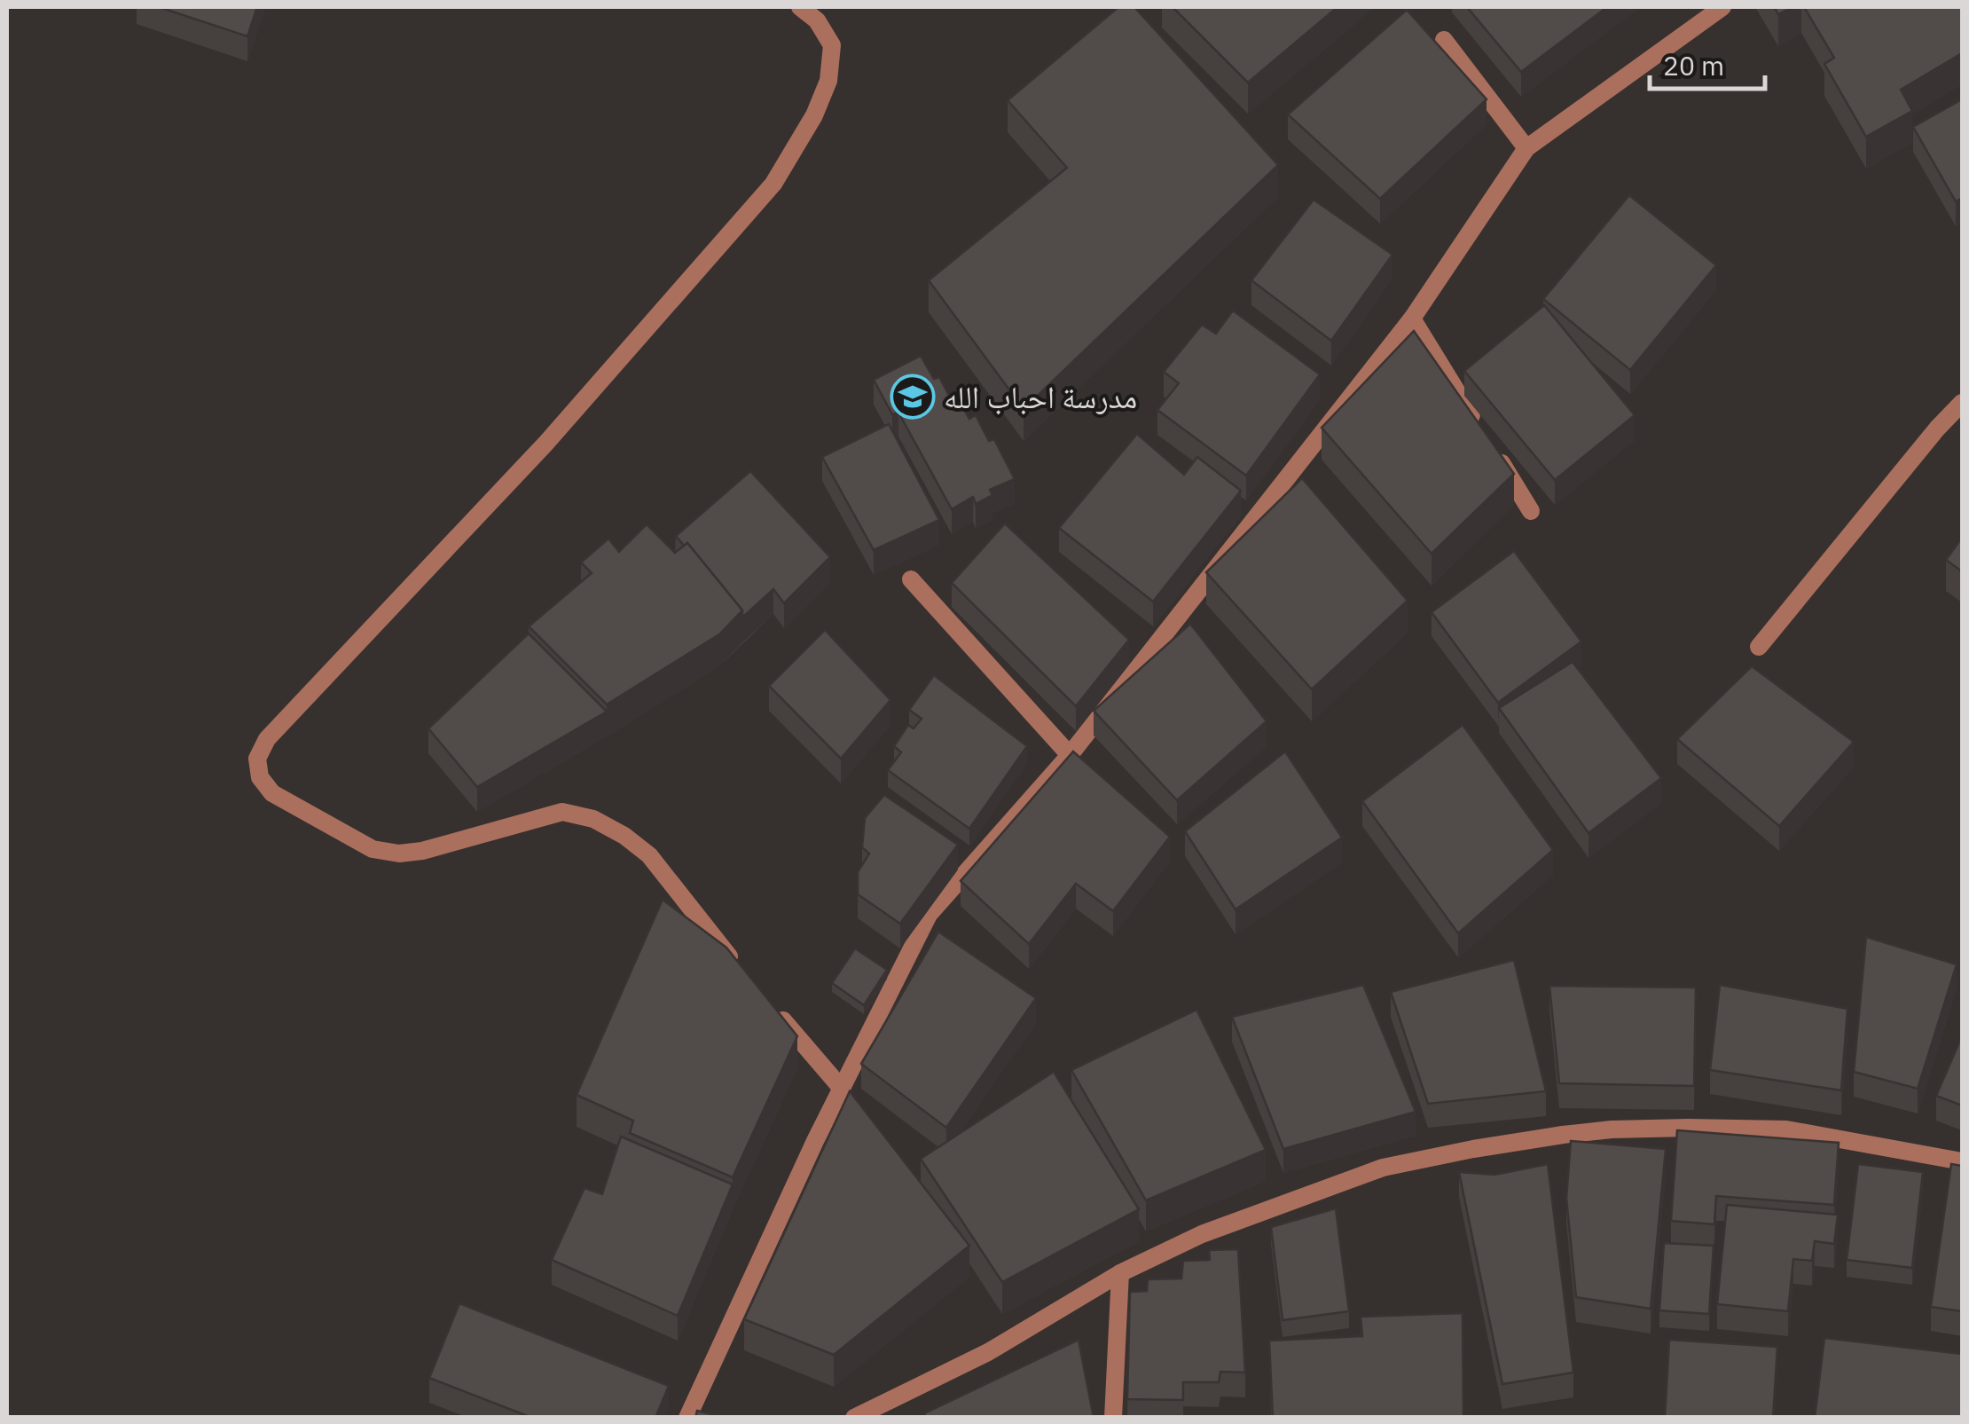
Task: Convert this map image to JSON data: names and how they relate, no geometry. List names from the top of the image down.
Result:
{
  "places": {
    "school or university": ["مدرسة احباب الله"]
  },
  "scale_bar": "20 m"
}
